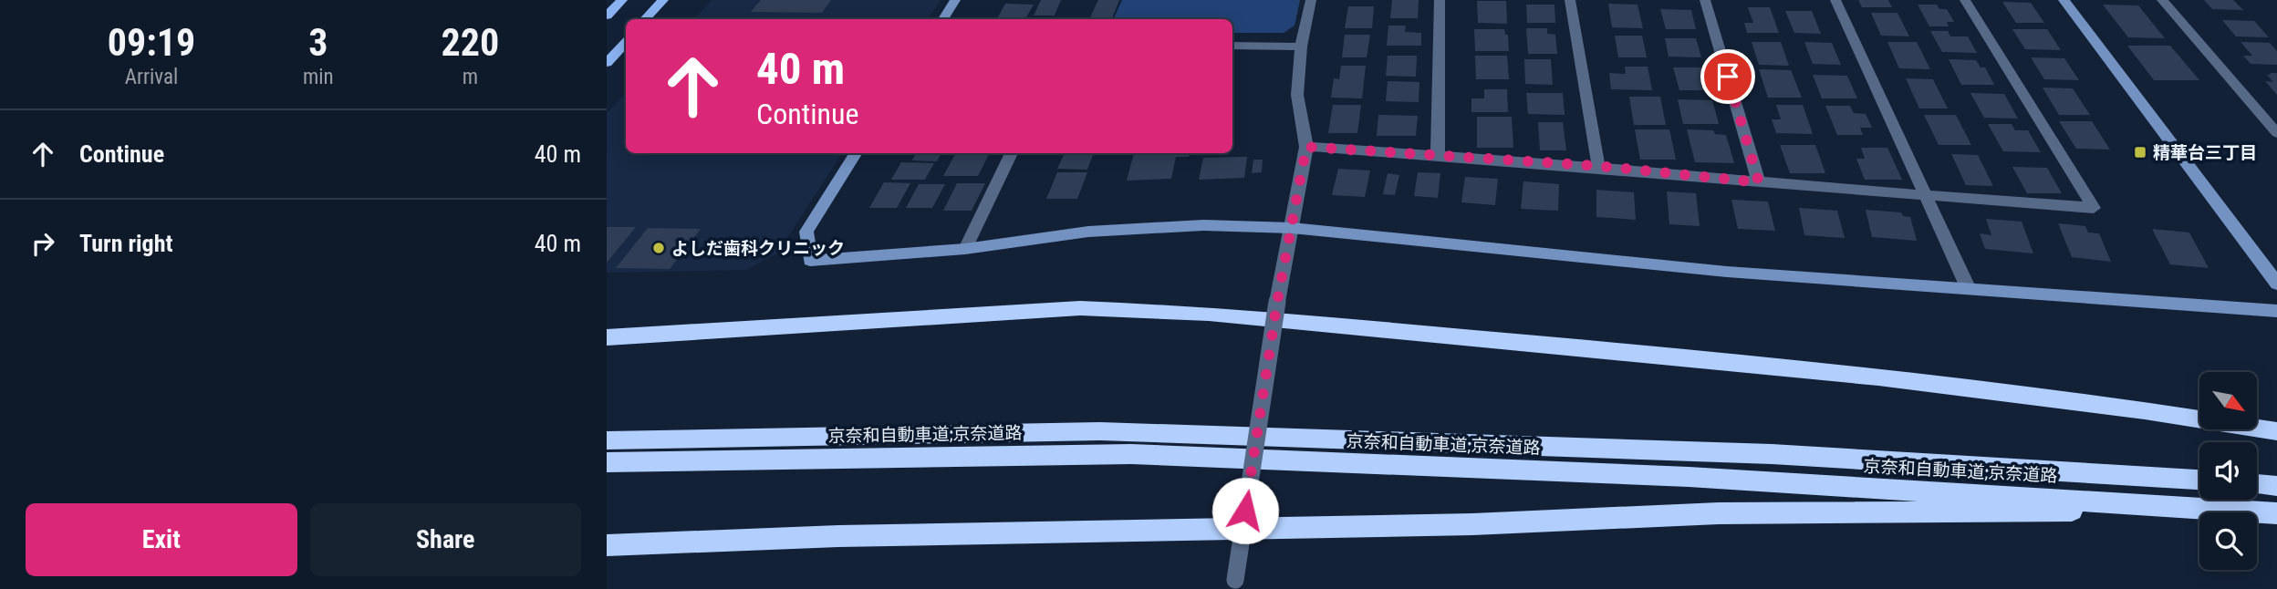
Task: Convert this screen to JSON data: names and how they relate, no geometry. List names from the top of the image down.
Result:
{
  "streets": {
    "highway": ["京奈和自動車道;京奈道路"]
  },
  "places": {
    "transit": ["精華台三丁目"],
    "other": ["よしだ歯科クリニック"]
  },
  "north": "bottom right",
  "page": {
    "eta": [
      "09:19",
      "Arrival",
      "3",
      "min",
      "220",
      "m"
    ],
    "turn": ["40 m", "Continue"],
    "list": [
      {
        "name": "Continue",
        "value": "40 m"
      },
      {
        "name": "Turn right",
        "value": "40 m"
      }
    ],
    "buttons": ["Exit", "Share"]
  }
}
